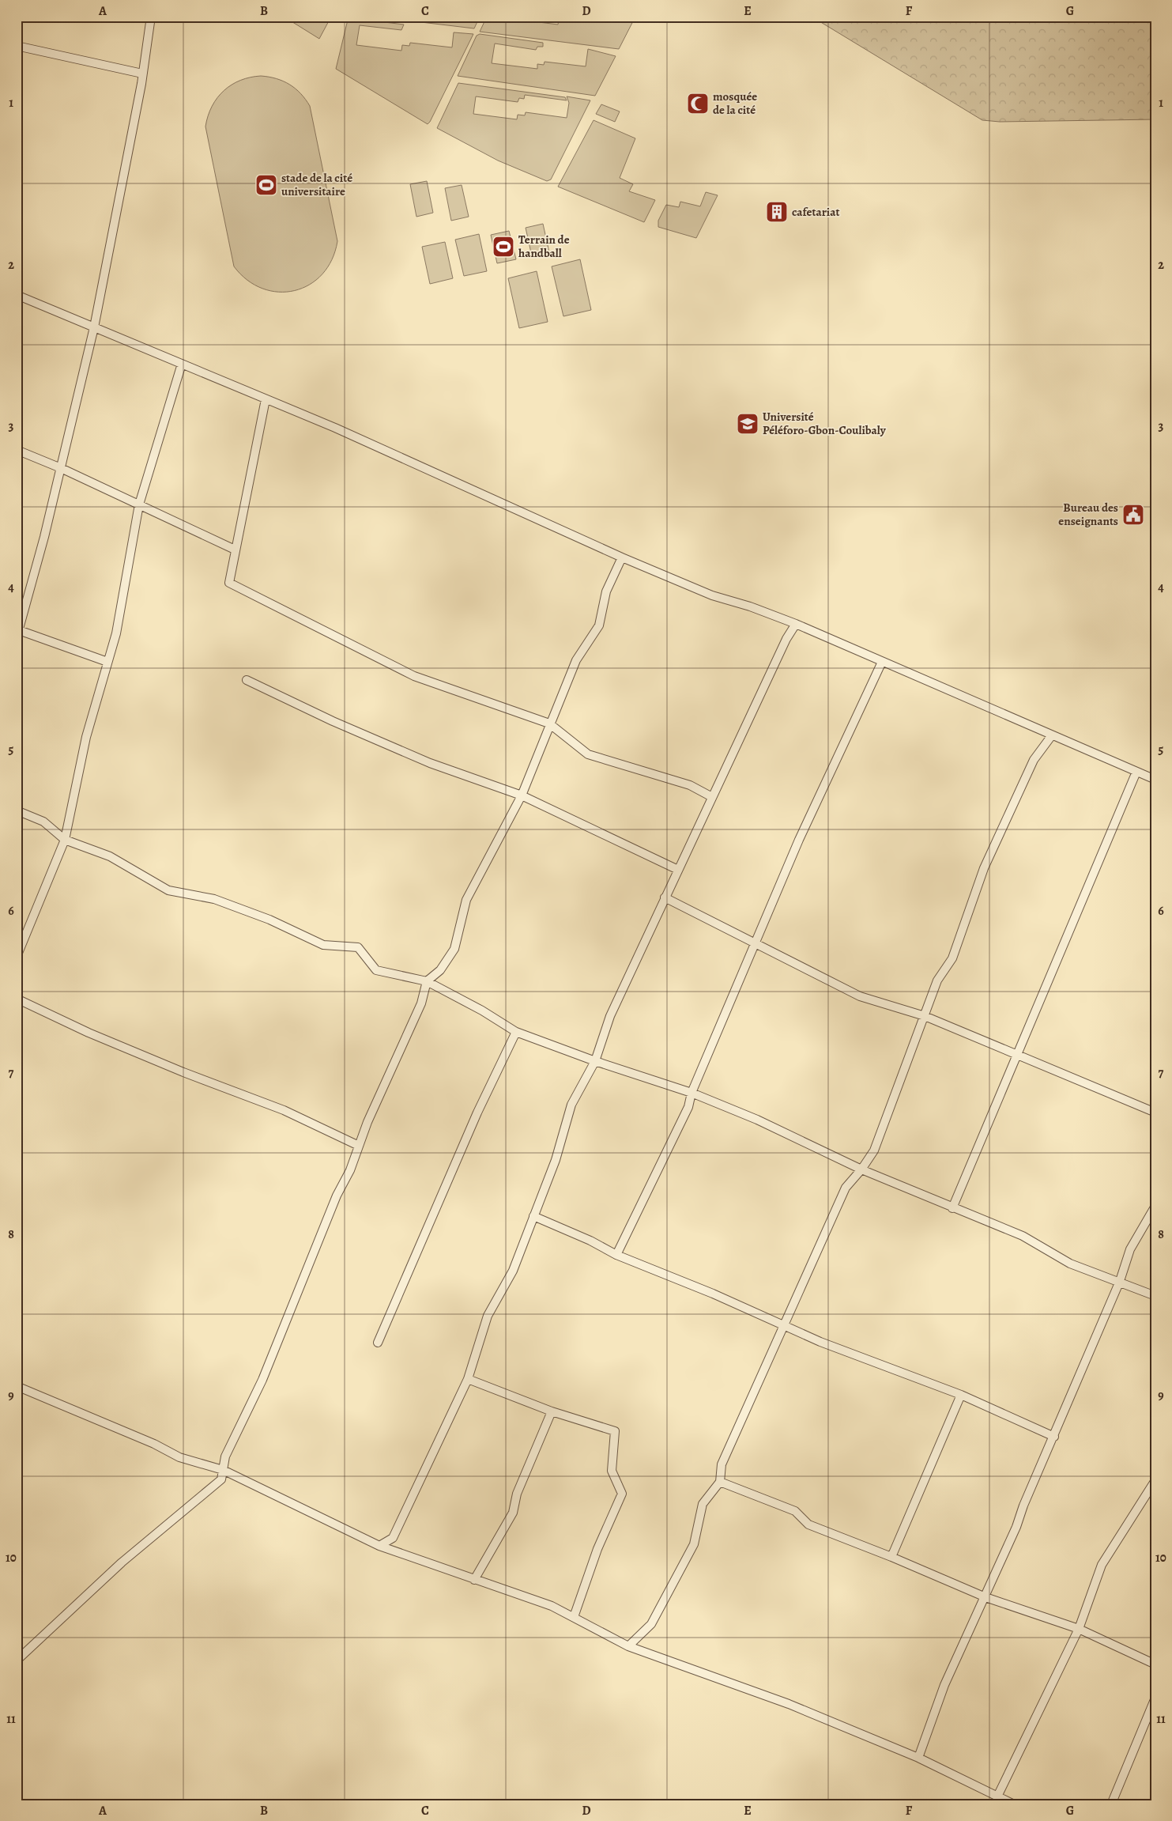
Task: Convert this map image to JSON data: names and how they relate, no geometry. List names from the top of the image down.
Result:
{
  "places": {
    "mosque": ["mosquée de la cité"],
    "sports": ["stade de la cité universitaire", "Terrain de handball"],
    "building": ["cafetariat"],
    "school or university": ["Université Péléforo-Gbon-Coulibaly"],
    "public building": ["Bureau des enseignants"]
  },
  "grid": {
    "columns": [
      "A",
      "B",
      "C",
      "D",
      "E",
      "F",
      "G"
    ],
    "rows": [
      "1",
      "2",
      "3",
      "4",
      "5",
      "6",
      "7",
      "8",
      "9",
      "10",
      "11"
    ]
  }
}
